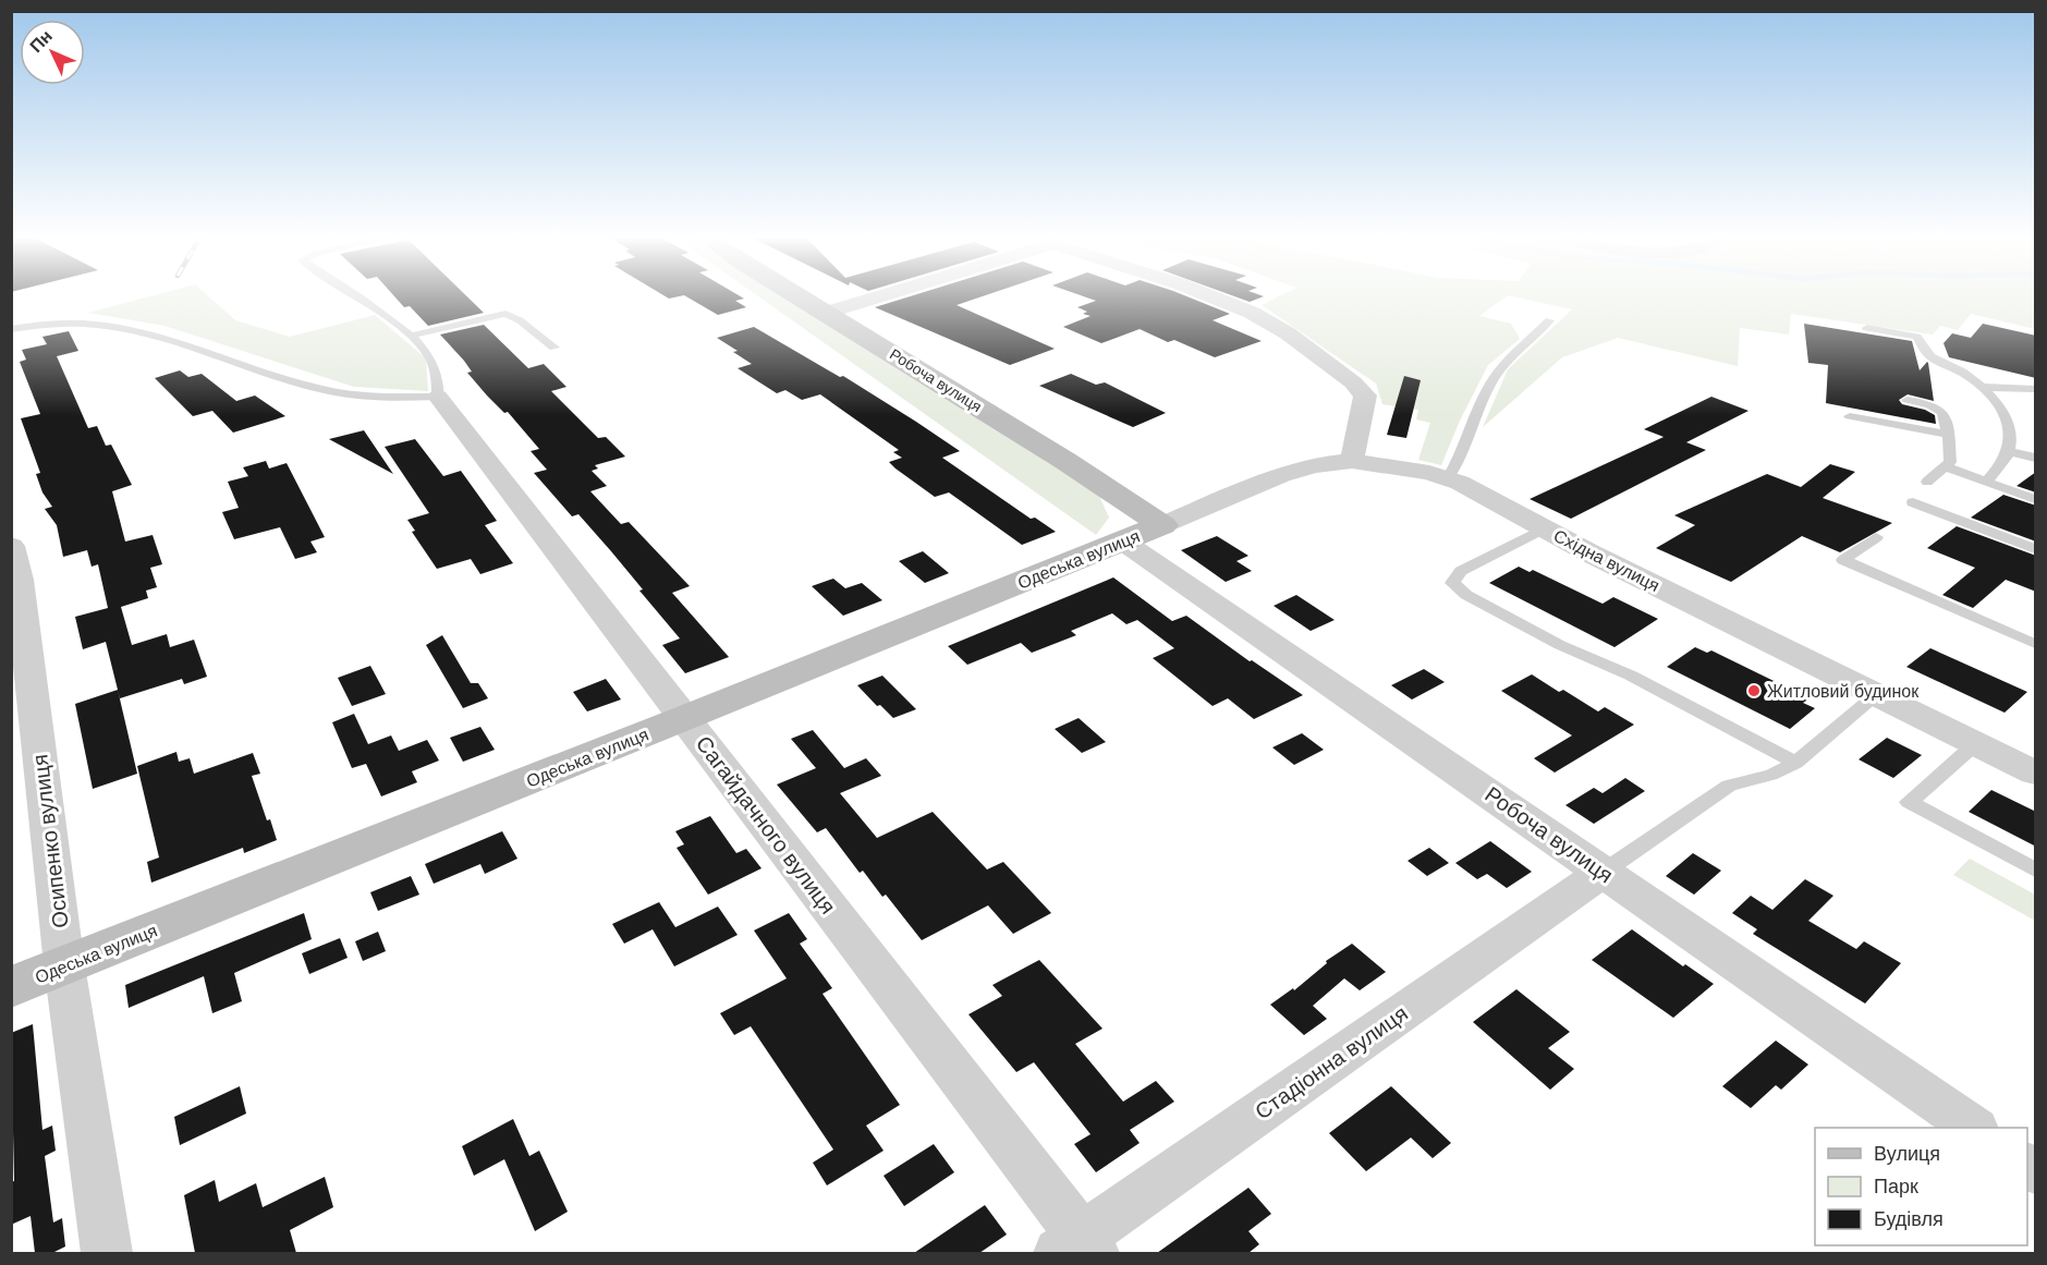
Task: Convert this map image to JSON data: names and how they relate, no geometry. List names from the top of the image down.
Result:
{
  "streets": {
    "street": [
      "Робоча вулиця",
      "Одеська вулиця",
      "Східна вулиця",
      "Сагайдачного вулиця",
      "Осипенко вулиця",
      "Стадіонна вулиця"
    ]
  },
  "crossings": [
    ["Робоча вулиця", "Одеська вулиця"],
    ["Робоча вулиця", "Східна вулиця"],
    ["Робоча вулиця", "Стадіонна вулиця"],
    ["Одеська вулиця", "Східна вулиця"],
    ["Одеська вулиця", "Сагайдачного вулиця"],
    ["Одеська вулиця", "Осипенко вулиця"],
    ["Сагайдачного вулиця", "Стадіонна вулиця"]
  ],
  "places": ["Житловий будинок"],
  "legend": ["Вулиця", "Парк", "Будівля"],
  "north": "top left"
}
